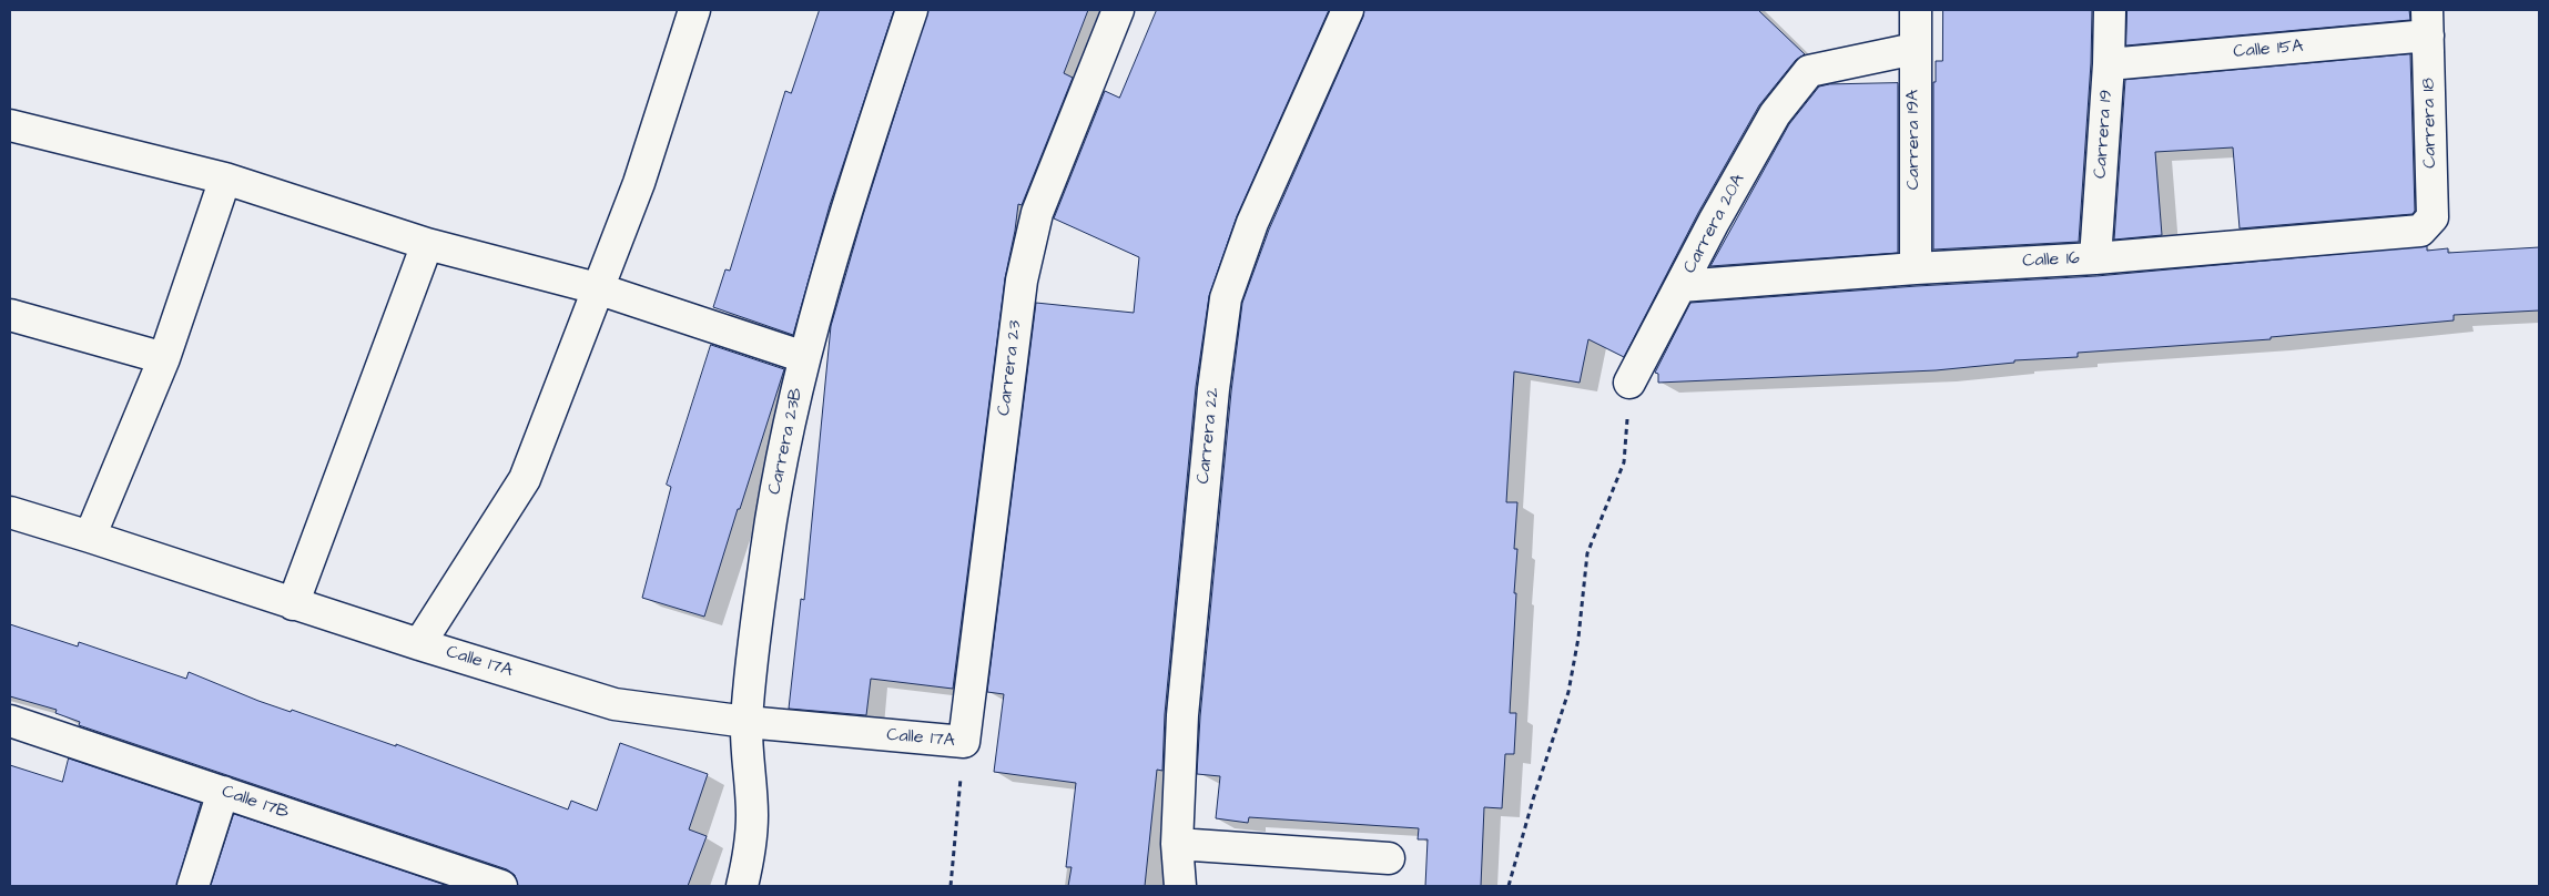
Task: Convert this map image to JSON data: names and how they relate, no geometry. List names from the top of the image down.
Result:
{
  "streets": {
    "street": [
      "Calle 15A",
      "Carrera 18",
      "Carrera 19",
      "Carrera 19A",
      "Carrera 20A",
      "Calle 16",
      "Carrera 23",
      "Carrera 22",
      "Carrera 23B",
      "Calle 17A",
      "Calle 17B"
    ]
  },
  "crossings": [
    ["Calle 15A", "Carrera 18"],
    ["Calle 15A", "Carrera 19"],
    ["Carrera 18", "Calle 16"],
    ["Carrera 19", "Calle 16"],
    ["Carrera 19A", "Carrera 20A"],
    ["Carrera 19A", "Calle 16"],
    ["Carrera 20A", "Calle 16"],
    ["Carrera 23", "Calle 17A"],
    ["Carrera 23B", "Calle 17A"]
  ]
}
